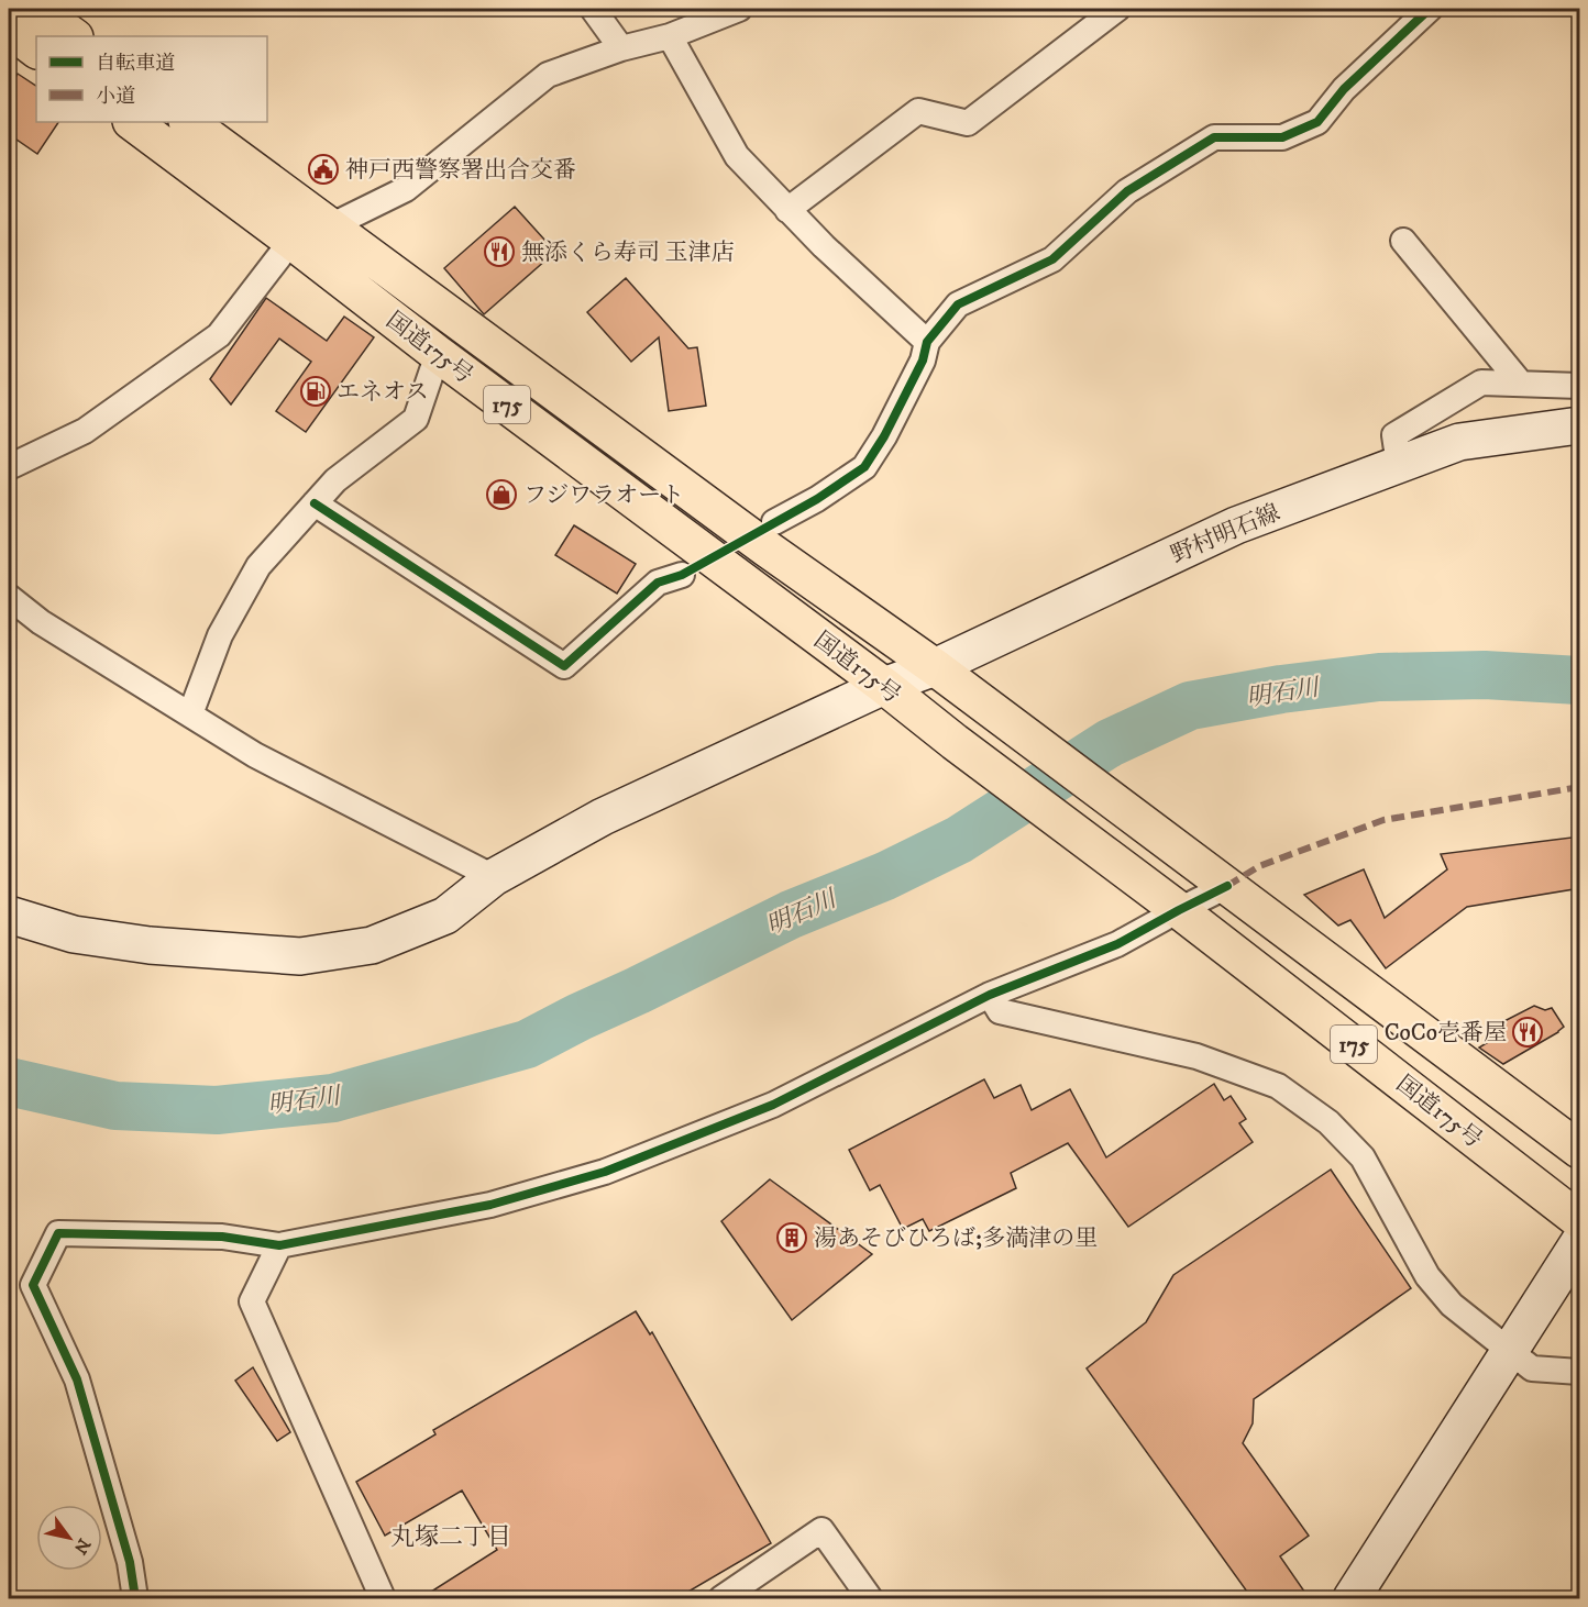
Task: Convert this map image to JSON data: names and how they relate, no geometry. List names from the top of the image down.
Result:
{
  "streets": {
    "highway": ["国道175号", "175"],
    "street": ["野村明石線"]
  },
  "crossings": [
    ["国道175号", "野村明石線"]
  ],
  "districts": ["丸塚二丁目"],
  "water": ["明石川"],
  "places": {
    "public building": ["神戸西警察署出合交番"],
    "restaurant": ["無添くら寿司 玉津店", "CoCo壱番屋"],
    "fuel station": ["エネオス"],
    "shop": ["フジワラオート"],
    "building": ["湯あそびひろば;多満津の里"]
  },
  "legend": ["自転車道", "小道"],
  "north": "bottom right"
}
